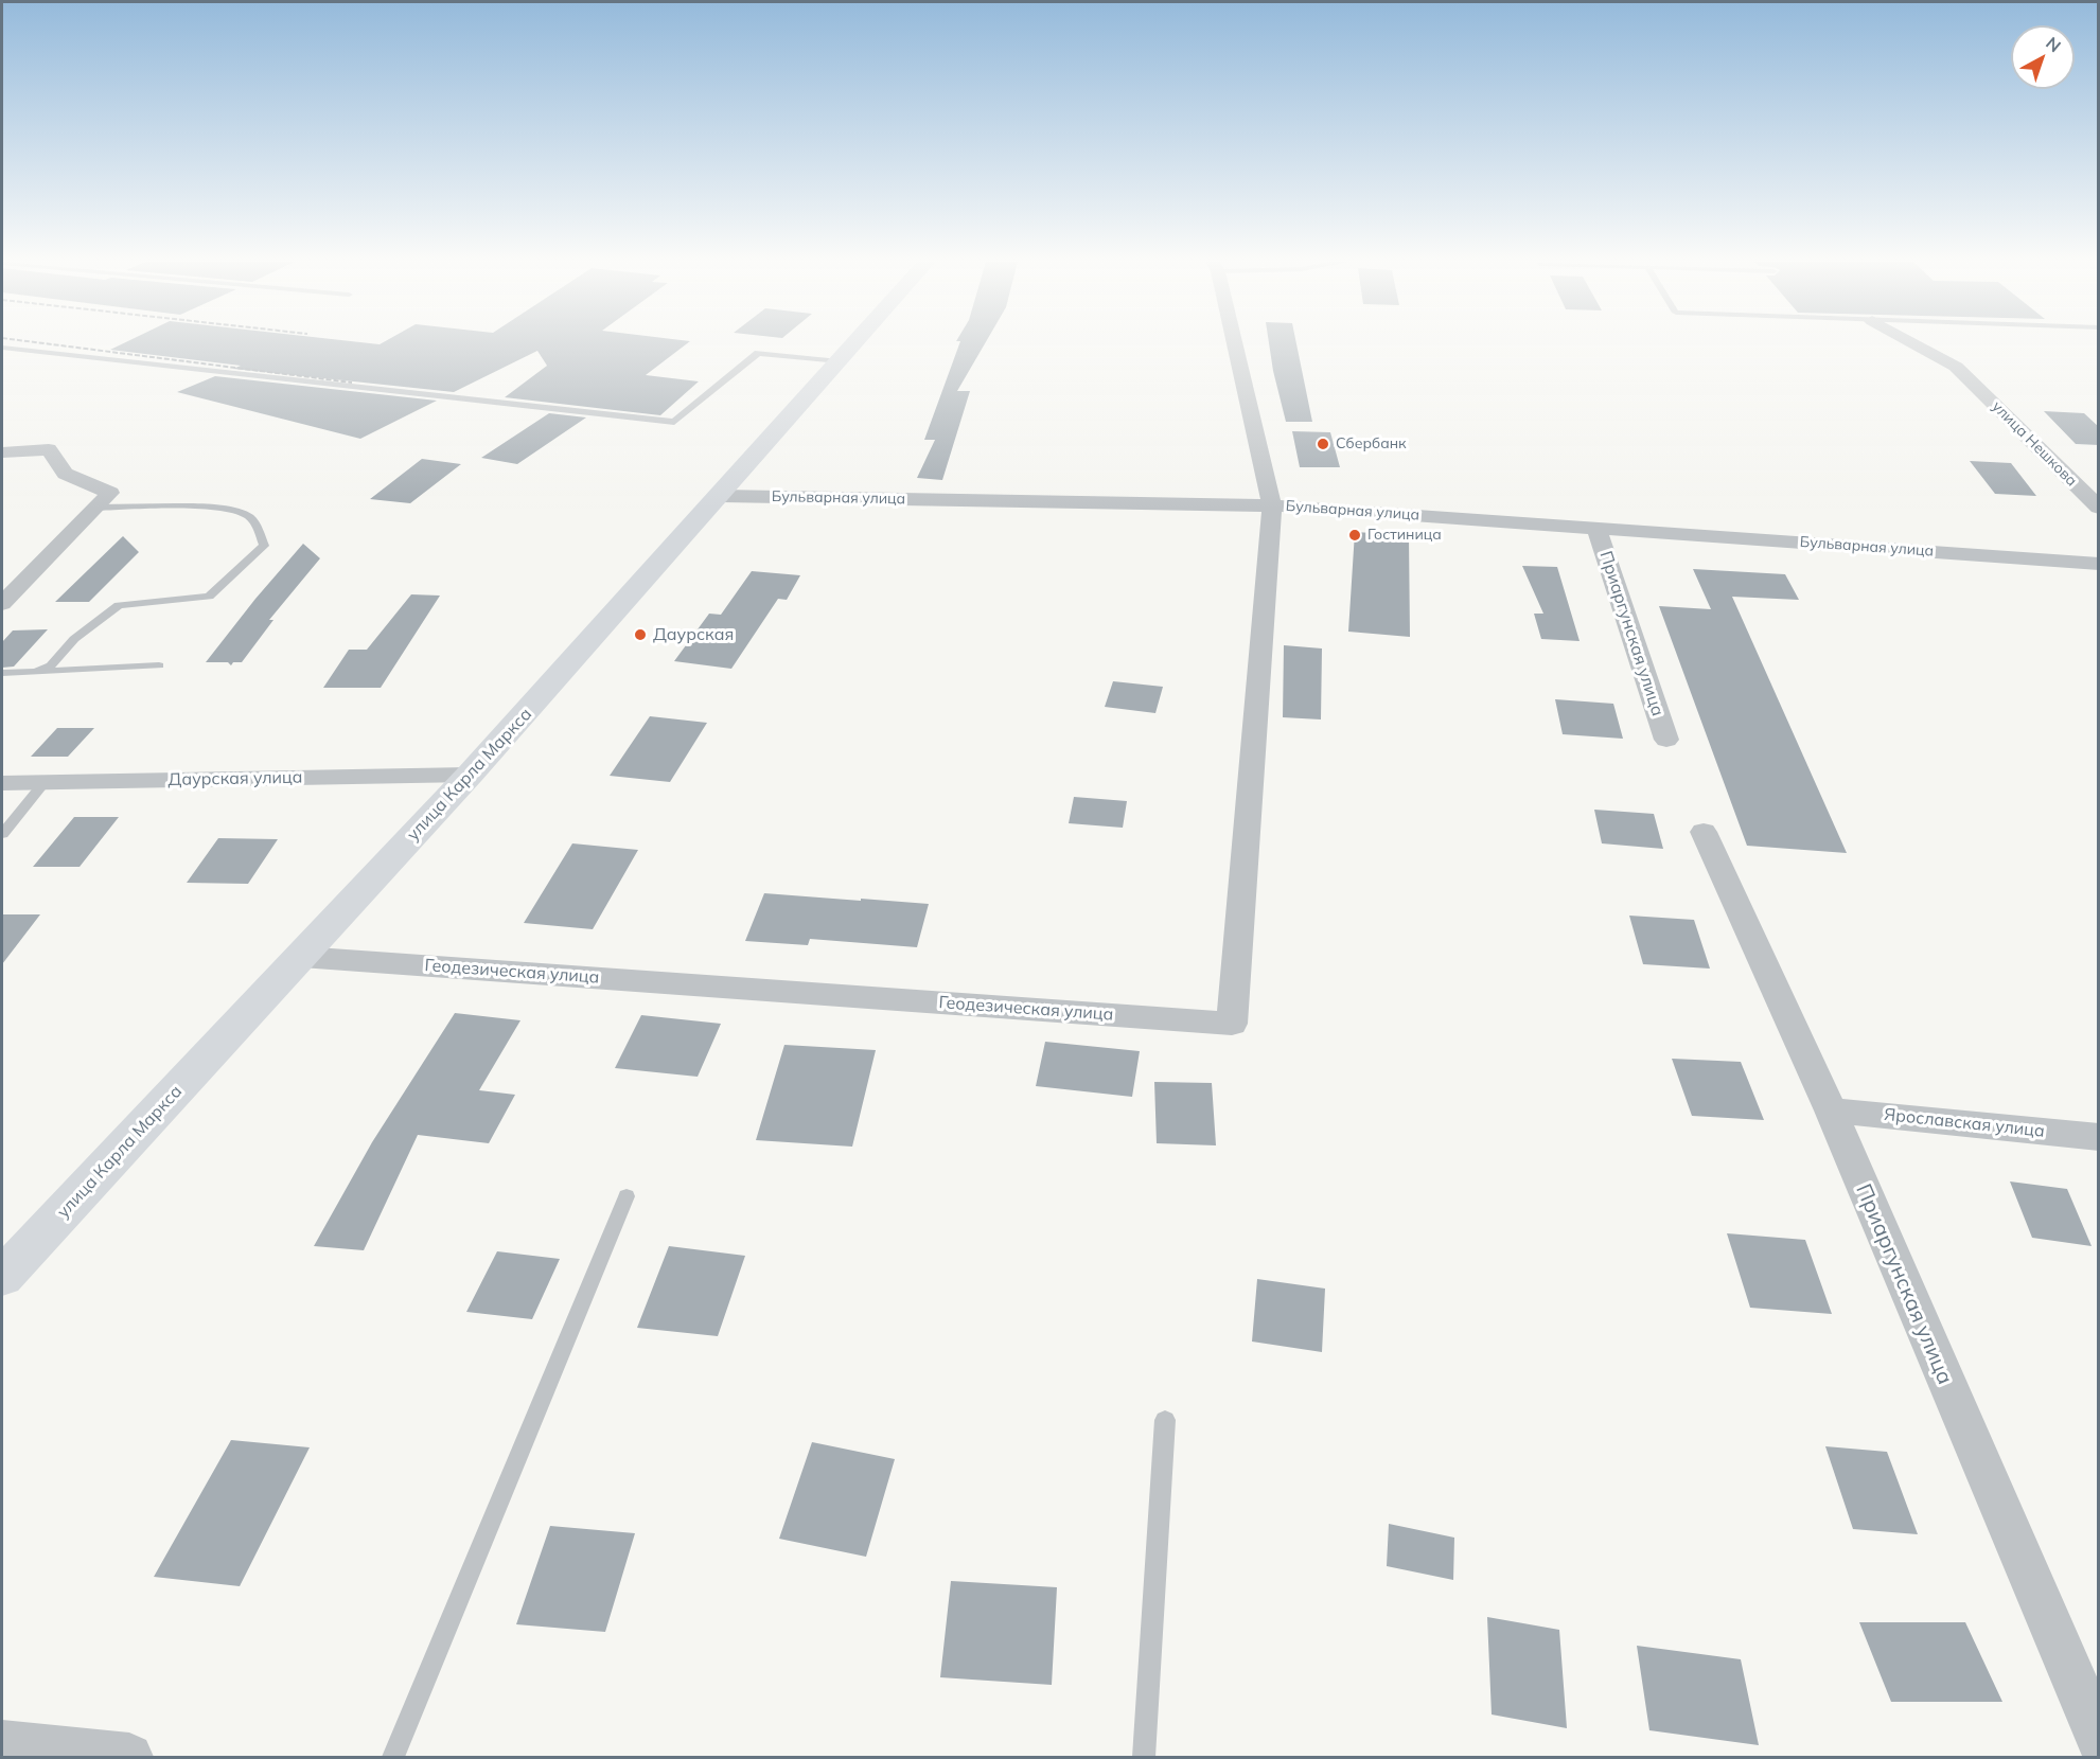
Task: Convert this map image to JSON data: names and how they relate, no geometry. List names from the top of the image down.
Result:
{
  "streets": {
    "highway": ["улица Карла Маркса"],
    "street": [
      "улица Нешкова",
      "Бульварная улица",
      "Приаргунская улица",
      "Даурская улица",
      "Геодезическая улица",
      "Ярославская улица"
    ]
  },
  "crossings": [
    ["Бульварная улица", "Приаргунская улица"],
    ["Бульварная улица", "улица Карла Маркса"],
    ["Бульварная улица", "Геодезическая улица"],
    ["Приаргунская улица", "Ярославская улица"],
    ["улица Карла Маркса", "Даурская улица"],
    ["улица Карла Маркса", "Геодезическая улица"]
  ],
  "places": ["Сбербанк", "Гостиница", "Даурская"],
  "north": "top right"
}
